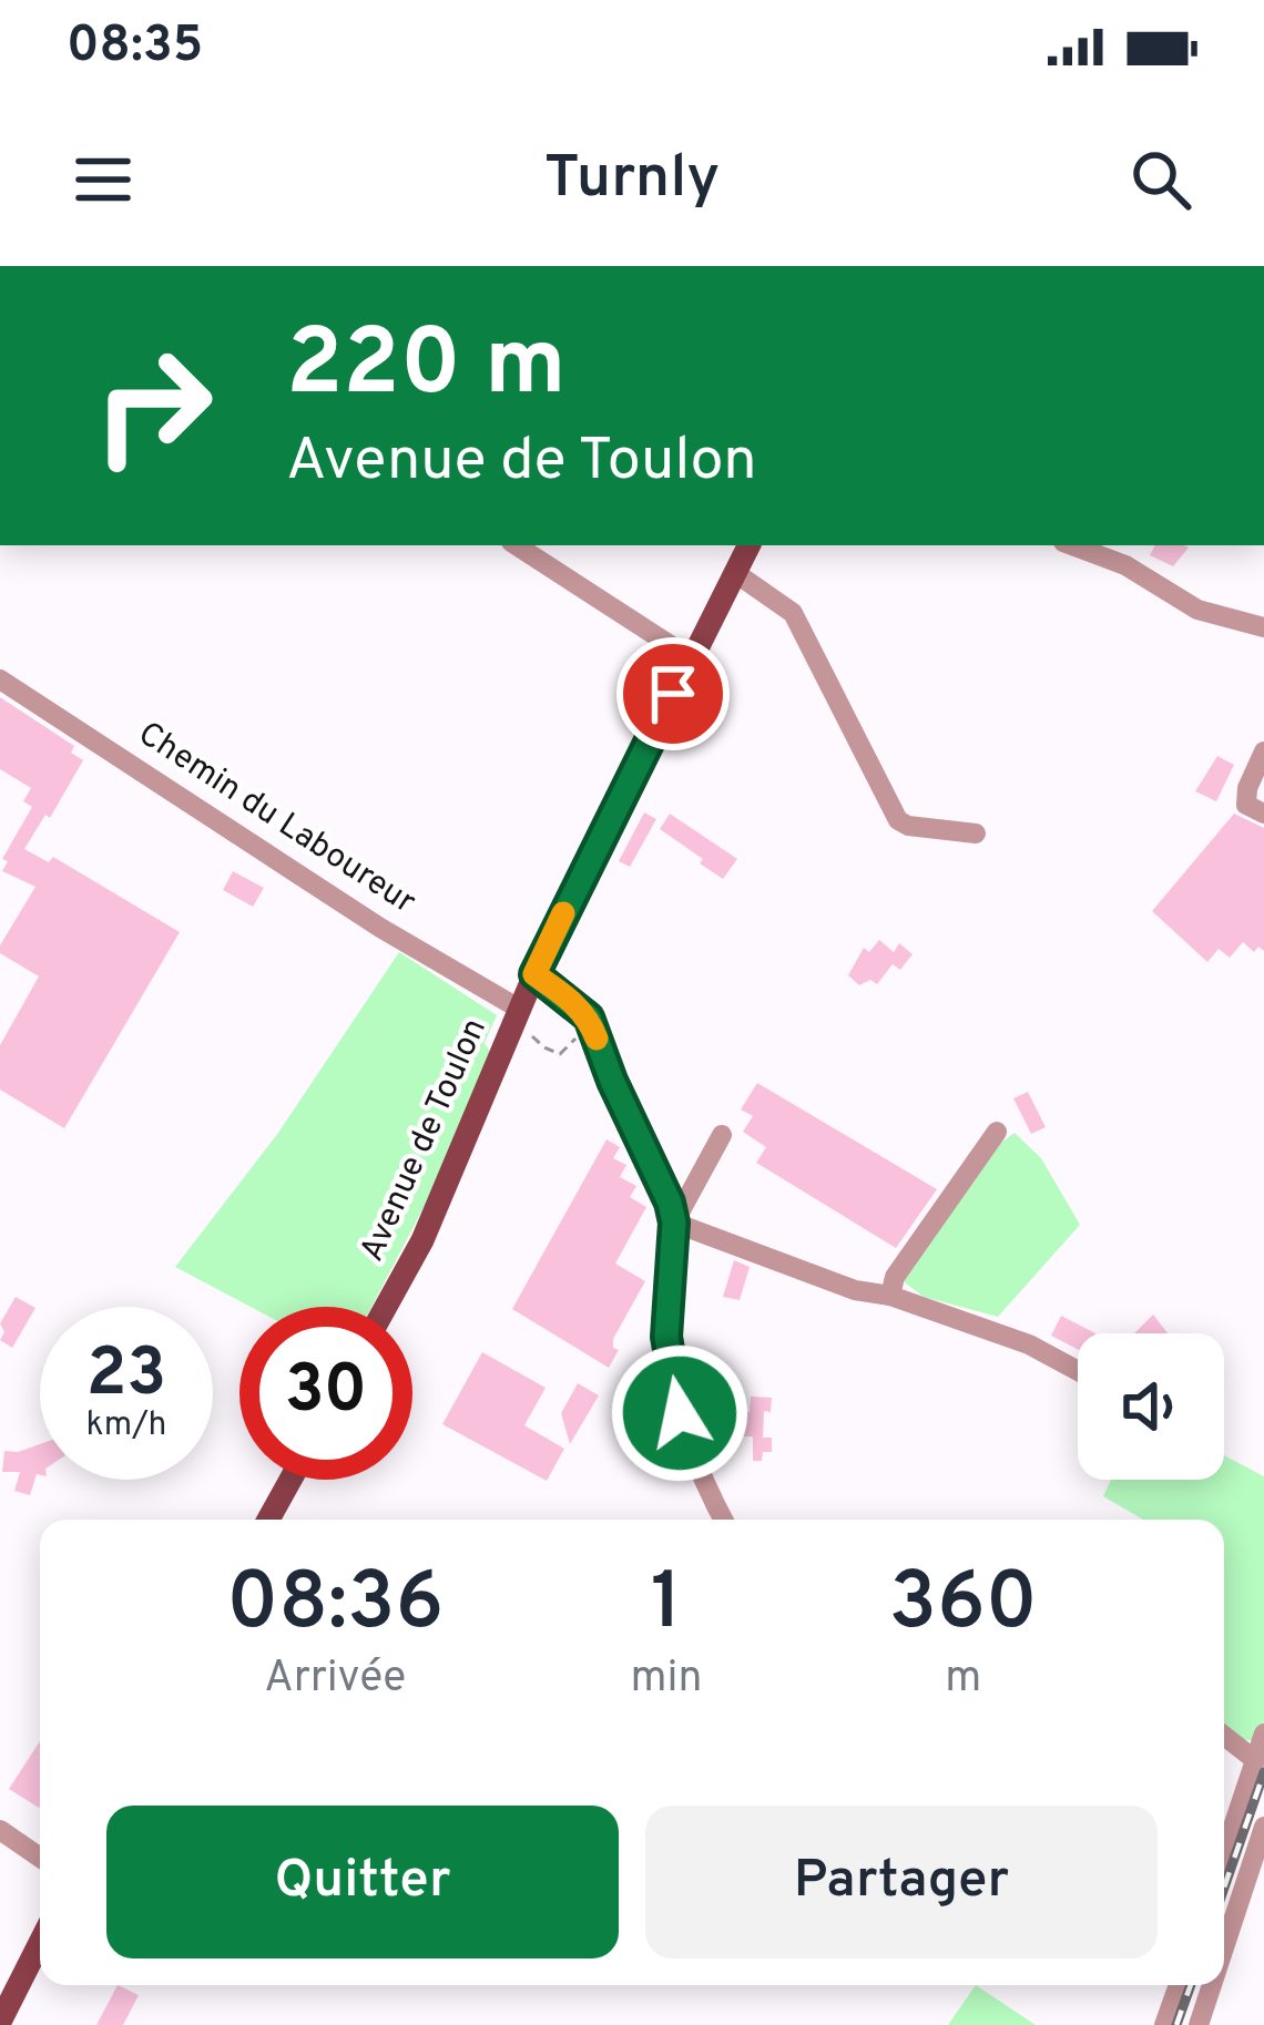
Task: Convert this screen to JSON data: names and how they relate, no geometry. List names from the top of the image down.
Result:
{
  "streets": {
    "main road": ["Avenue de Toulon"],
    "street": ["Chemin du Laboureur"]
  },
  "crossings": [
    ["Chemin du Laboureur", "Avenue de Toulon"]
  ],
  "page": {
    "status": "08:35",
    "header": "Turnly",
    "turn": ["220 m", "Avenue de Toulon"],
    "speed": "23 km/h",
    "limit": "30",
    "eta": [
      "08:36",
      "Arrivée",
      "1",
      "min",
      "360",
      "m"
    ],
    "buttons": ["Quitter", "Partager"]
  }
}
